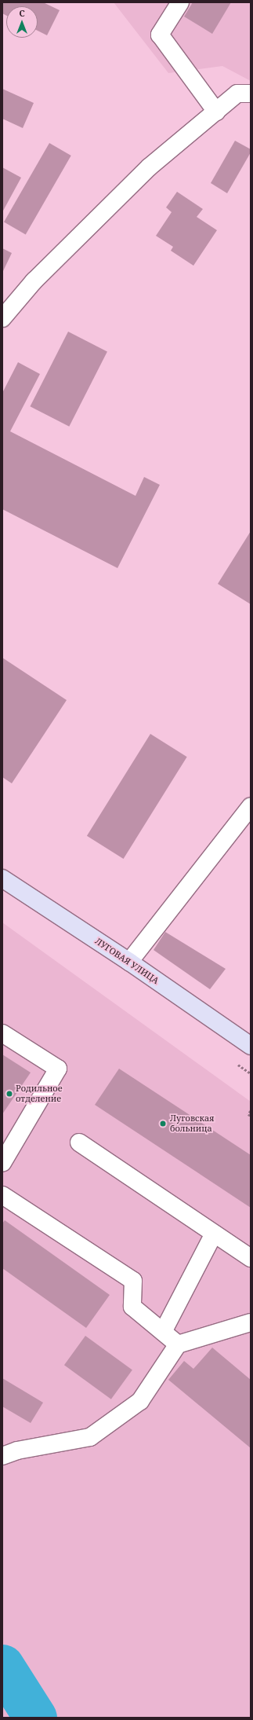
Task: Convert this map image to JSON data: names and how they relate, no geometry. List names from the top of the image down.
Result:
{
  "streets": {
    "main road": ["ЛУГОВАЯ УЛИЦА"]
  },
  "places": ["Родильное отделение", "Луговская больница"],
  "north": "top"
}
